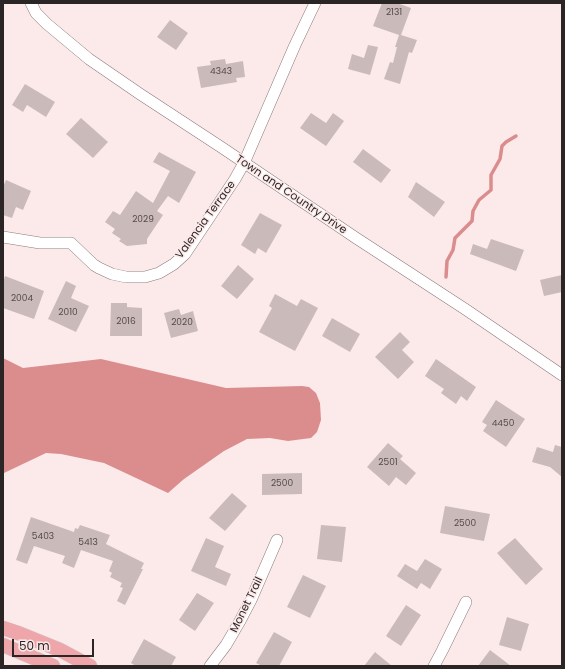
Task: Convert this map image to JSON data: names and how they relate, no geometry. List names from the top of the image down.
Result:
{
  "streets": {
    "street": ["Town and Country Drive", "Valencia Terrace", "Monet Trail"]
  },
  "crossings": [
    ["Town and Country Drive", "Valencia Terrace"]
  ],
  "house_numbers": [
    "2131",
    "4343",
    "2029",
    "2004",
    "2010",
    "2016",
    "2020",
    "4450",
    "2501",
    "2500",
    "2500",
    "5403",
    "5413"
  ],
  "scale_bar": "50 m"
}
